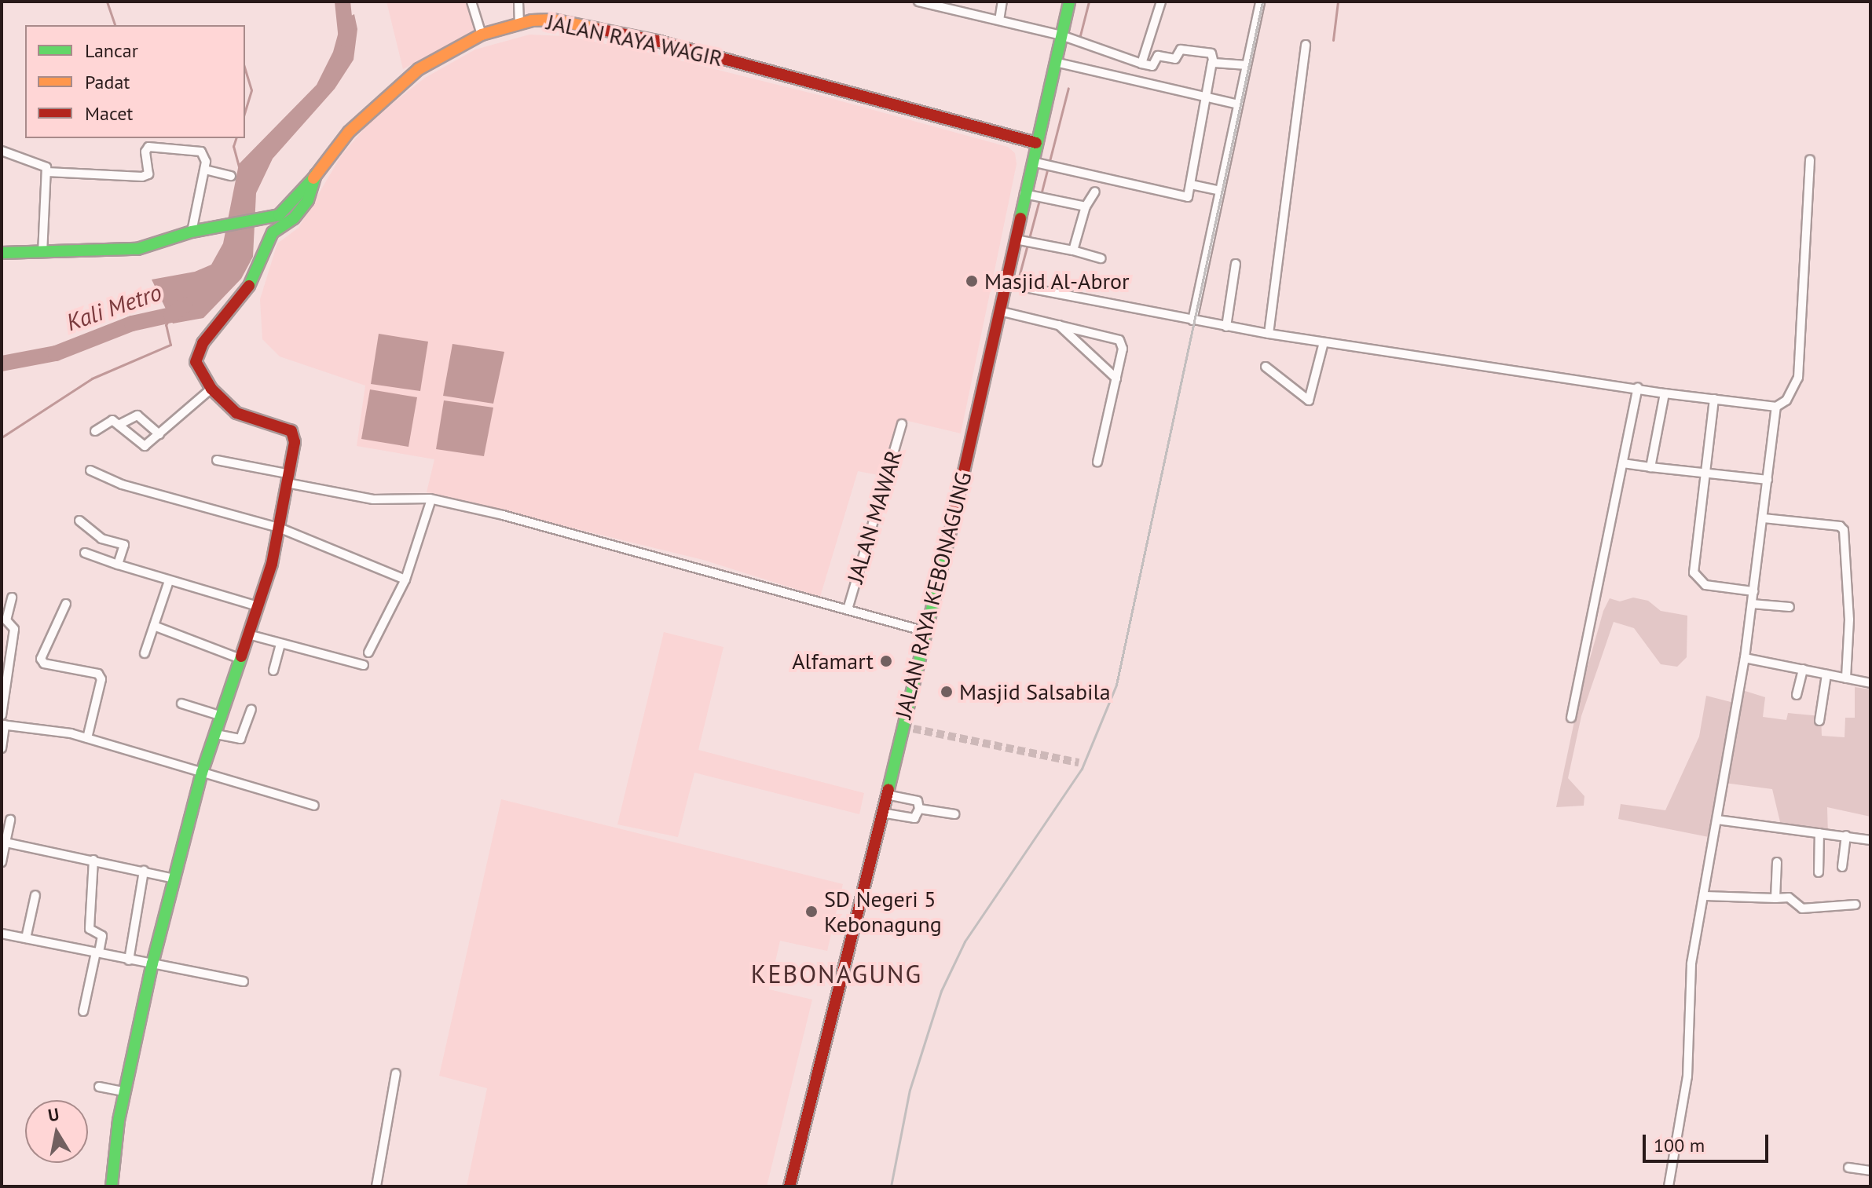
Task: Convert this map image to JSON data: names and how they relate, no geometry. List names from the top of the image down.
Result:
{
  "streets": {
    "main road": ["JALAN RAYA WAGIR", "JALAN RAYA KEBONAGUNG"],
    "street": ["JALAN MAWAR"]
  },
  "crossings": [
    ["JALAN RAYA WAGIR", "JALAN RAYA KEBONAGUNG"]
  ],
  "districts": ["KEBONAGUNG"],
  "water": ["Kali Metro"],
  "places": [
    "Masjid Al-Abror",
    "Alfamart",
    "Masjid Salsabila",
    "SD Negeri 5 Kebonagung"
  ],
  "legend": ["Lancar", "Padat", "Macet"],
  "scale_bar": "100 m",
  "north": "top"
}
